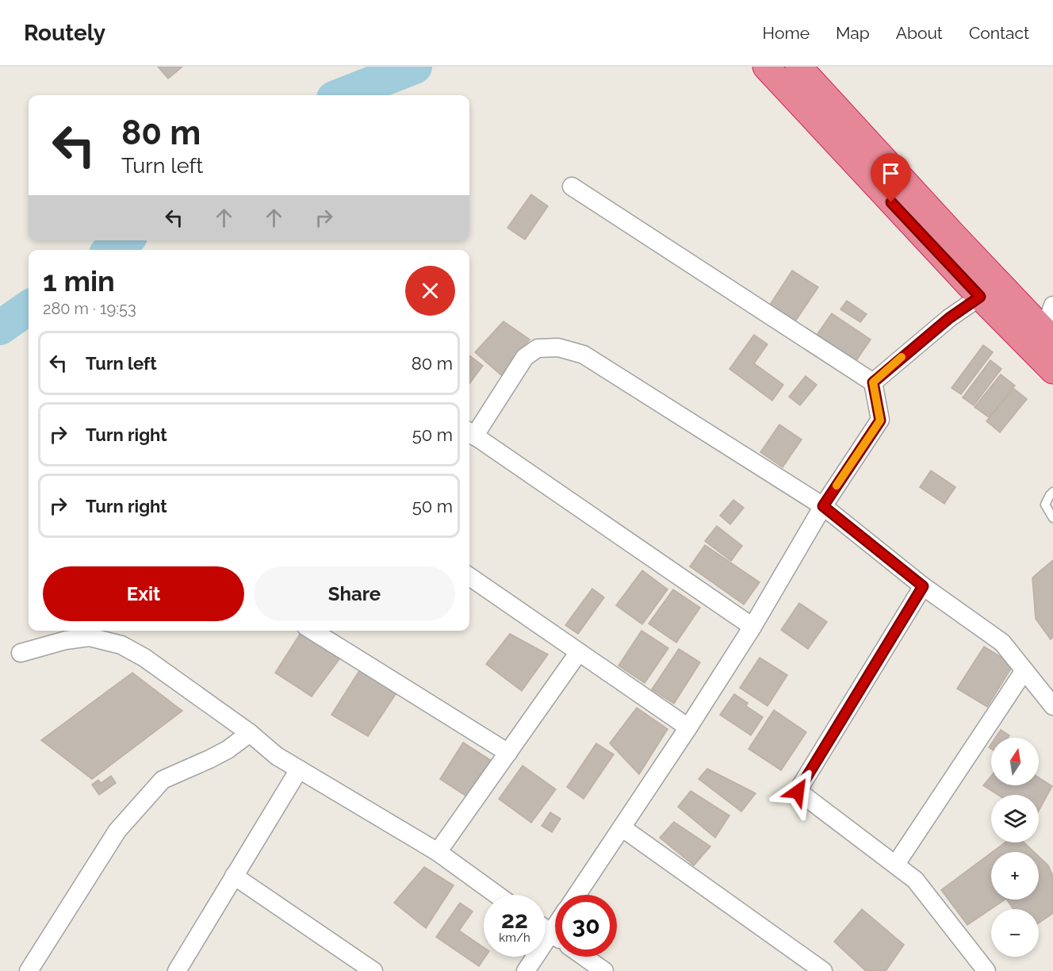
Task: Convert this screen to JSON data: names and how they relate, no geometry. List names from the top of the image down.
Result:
{
  "north": "top",
  "page": {
    "header": "Routely",
    "nav": [
      "Home",
      "Map",
      "About",
      "Contact"
    ],
    "turn": ["80 m", "Turn left"],
    "heading": ["1 min", "280 m · 19:53"],
    "list": [
      {
        "name": "Turn left",
        "value": "80 m"
      },
      {
        "name": "Turn right",
        "value": "50 m"
      },
      {
        "name": "Turn right",
        "value": "50 m"
      }
    ],
    "buttons": ["Exit", "Share"],
    "map_buttons": ["+", "−"],
    "speed": "22 km/h",
    "limit": "30"
  }
}
